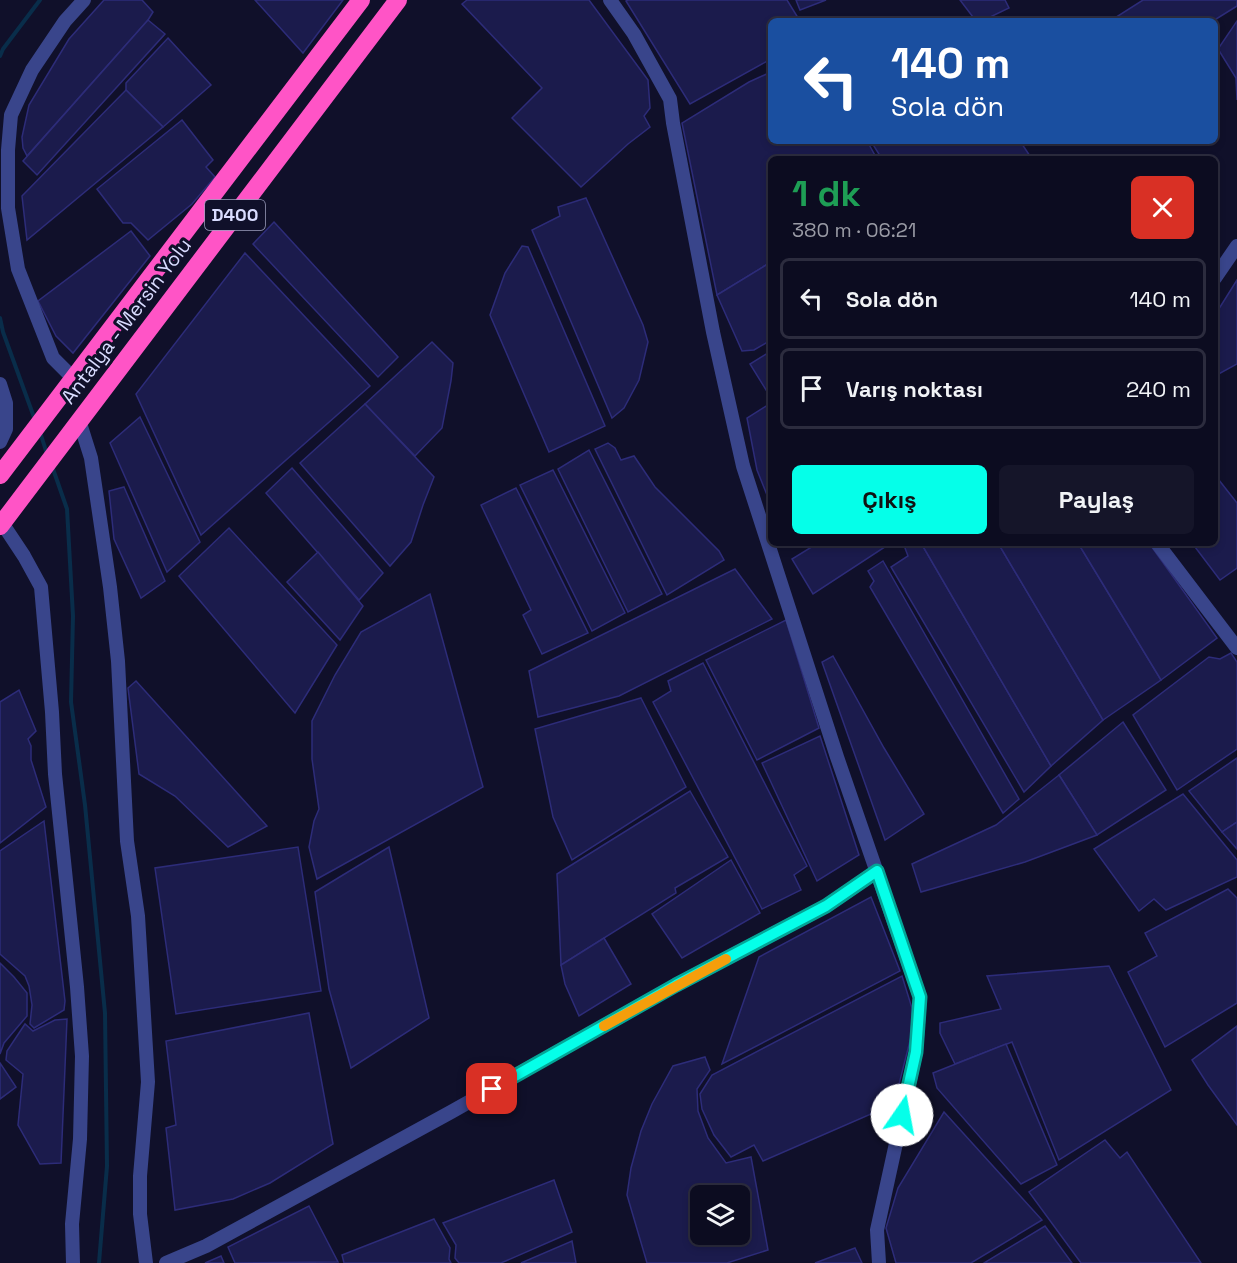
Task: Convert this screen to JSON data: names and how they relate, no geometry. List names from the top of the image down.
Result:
{
  "streets": {
    "highway": ["D400", "Antalya - Mersin Yolu"]
  },
  "page": {
    "turn": ["140 m", "Sola dön"],
    "heading": ["1 dk", "380 m · 06:21"],
    "list": [
      {
        "name": "Sola dön",
        "value": "140 m"
      },
      {
        "name": "Varış noktası",
        "value": "240 m"
      }
    ],
    "buttons": ["Çıkış", "Paylaş"]
  }
}
